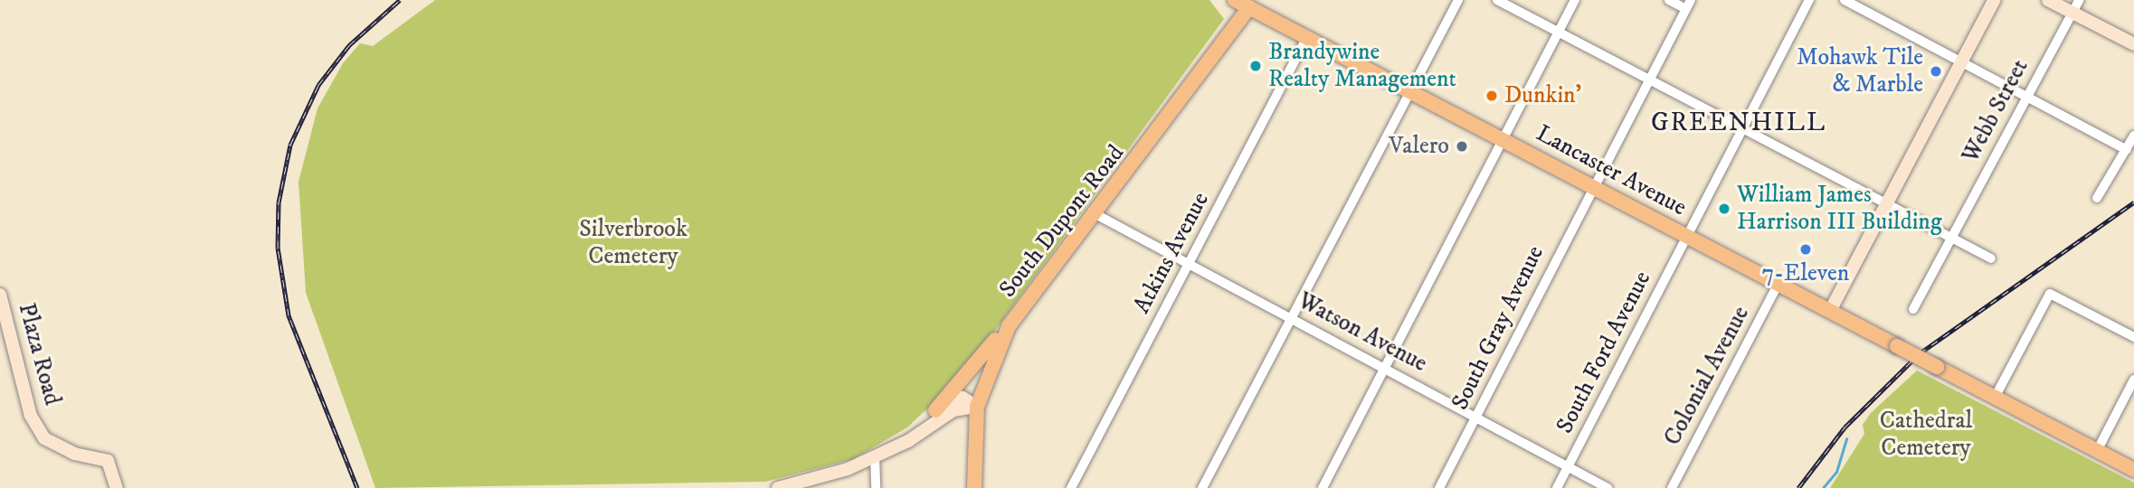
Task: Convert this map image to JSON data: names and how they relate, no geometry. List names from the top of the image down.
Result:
{
  "streets": {
    "main road": ["Lancaster Avenue", "South Dupont Road"],
    "street": [
      "Webb Street",
      "Atkins Avenue",
      "South Gray Avenue",
      "Watson Avenue",
      "South Ford Avenue",
      "Plaza Road",
      "Colonial Avenue"
    ]
  },
  "crossings": [
    ["Lancaster Avenue", "South Dupont Road"],
    ["Lancaster Avenue", "Atkins Avenue"],
    ["Lancaster Avenue", "South Gray Avenue"],
    ["Lancaster Avenue", "South Ford Avenue"],
    ["Lancaster Avenue", "Colonial Avenue"],
    ["South Dupont Road", "Watson Avenue"],
    ["Atkins Avenue", "Watson Avenue"],
    ["South Gray Avenue", "Watson Avenue"],
    ["Watson Avenue", "South Ford Avenue"]
  ],
  "districts": ["GREENHILL"],
  "parks": ["Silverbrook Cemetery", "Cathedral Cemetery"],
  "places": [
    "Brandywine Realty Management",
    "Mohawk Tile & Marble",
    "Dunkin'",
    "Valero",
    "William James Harrison III Building",
    "7-Eleven"
  ]
}
